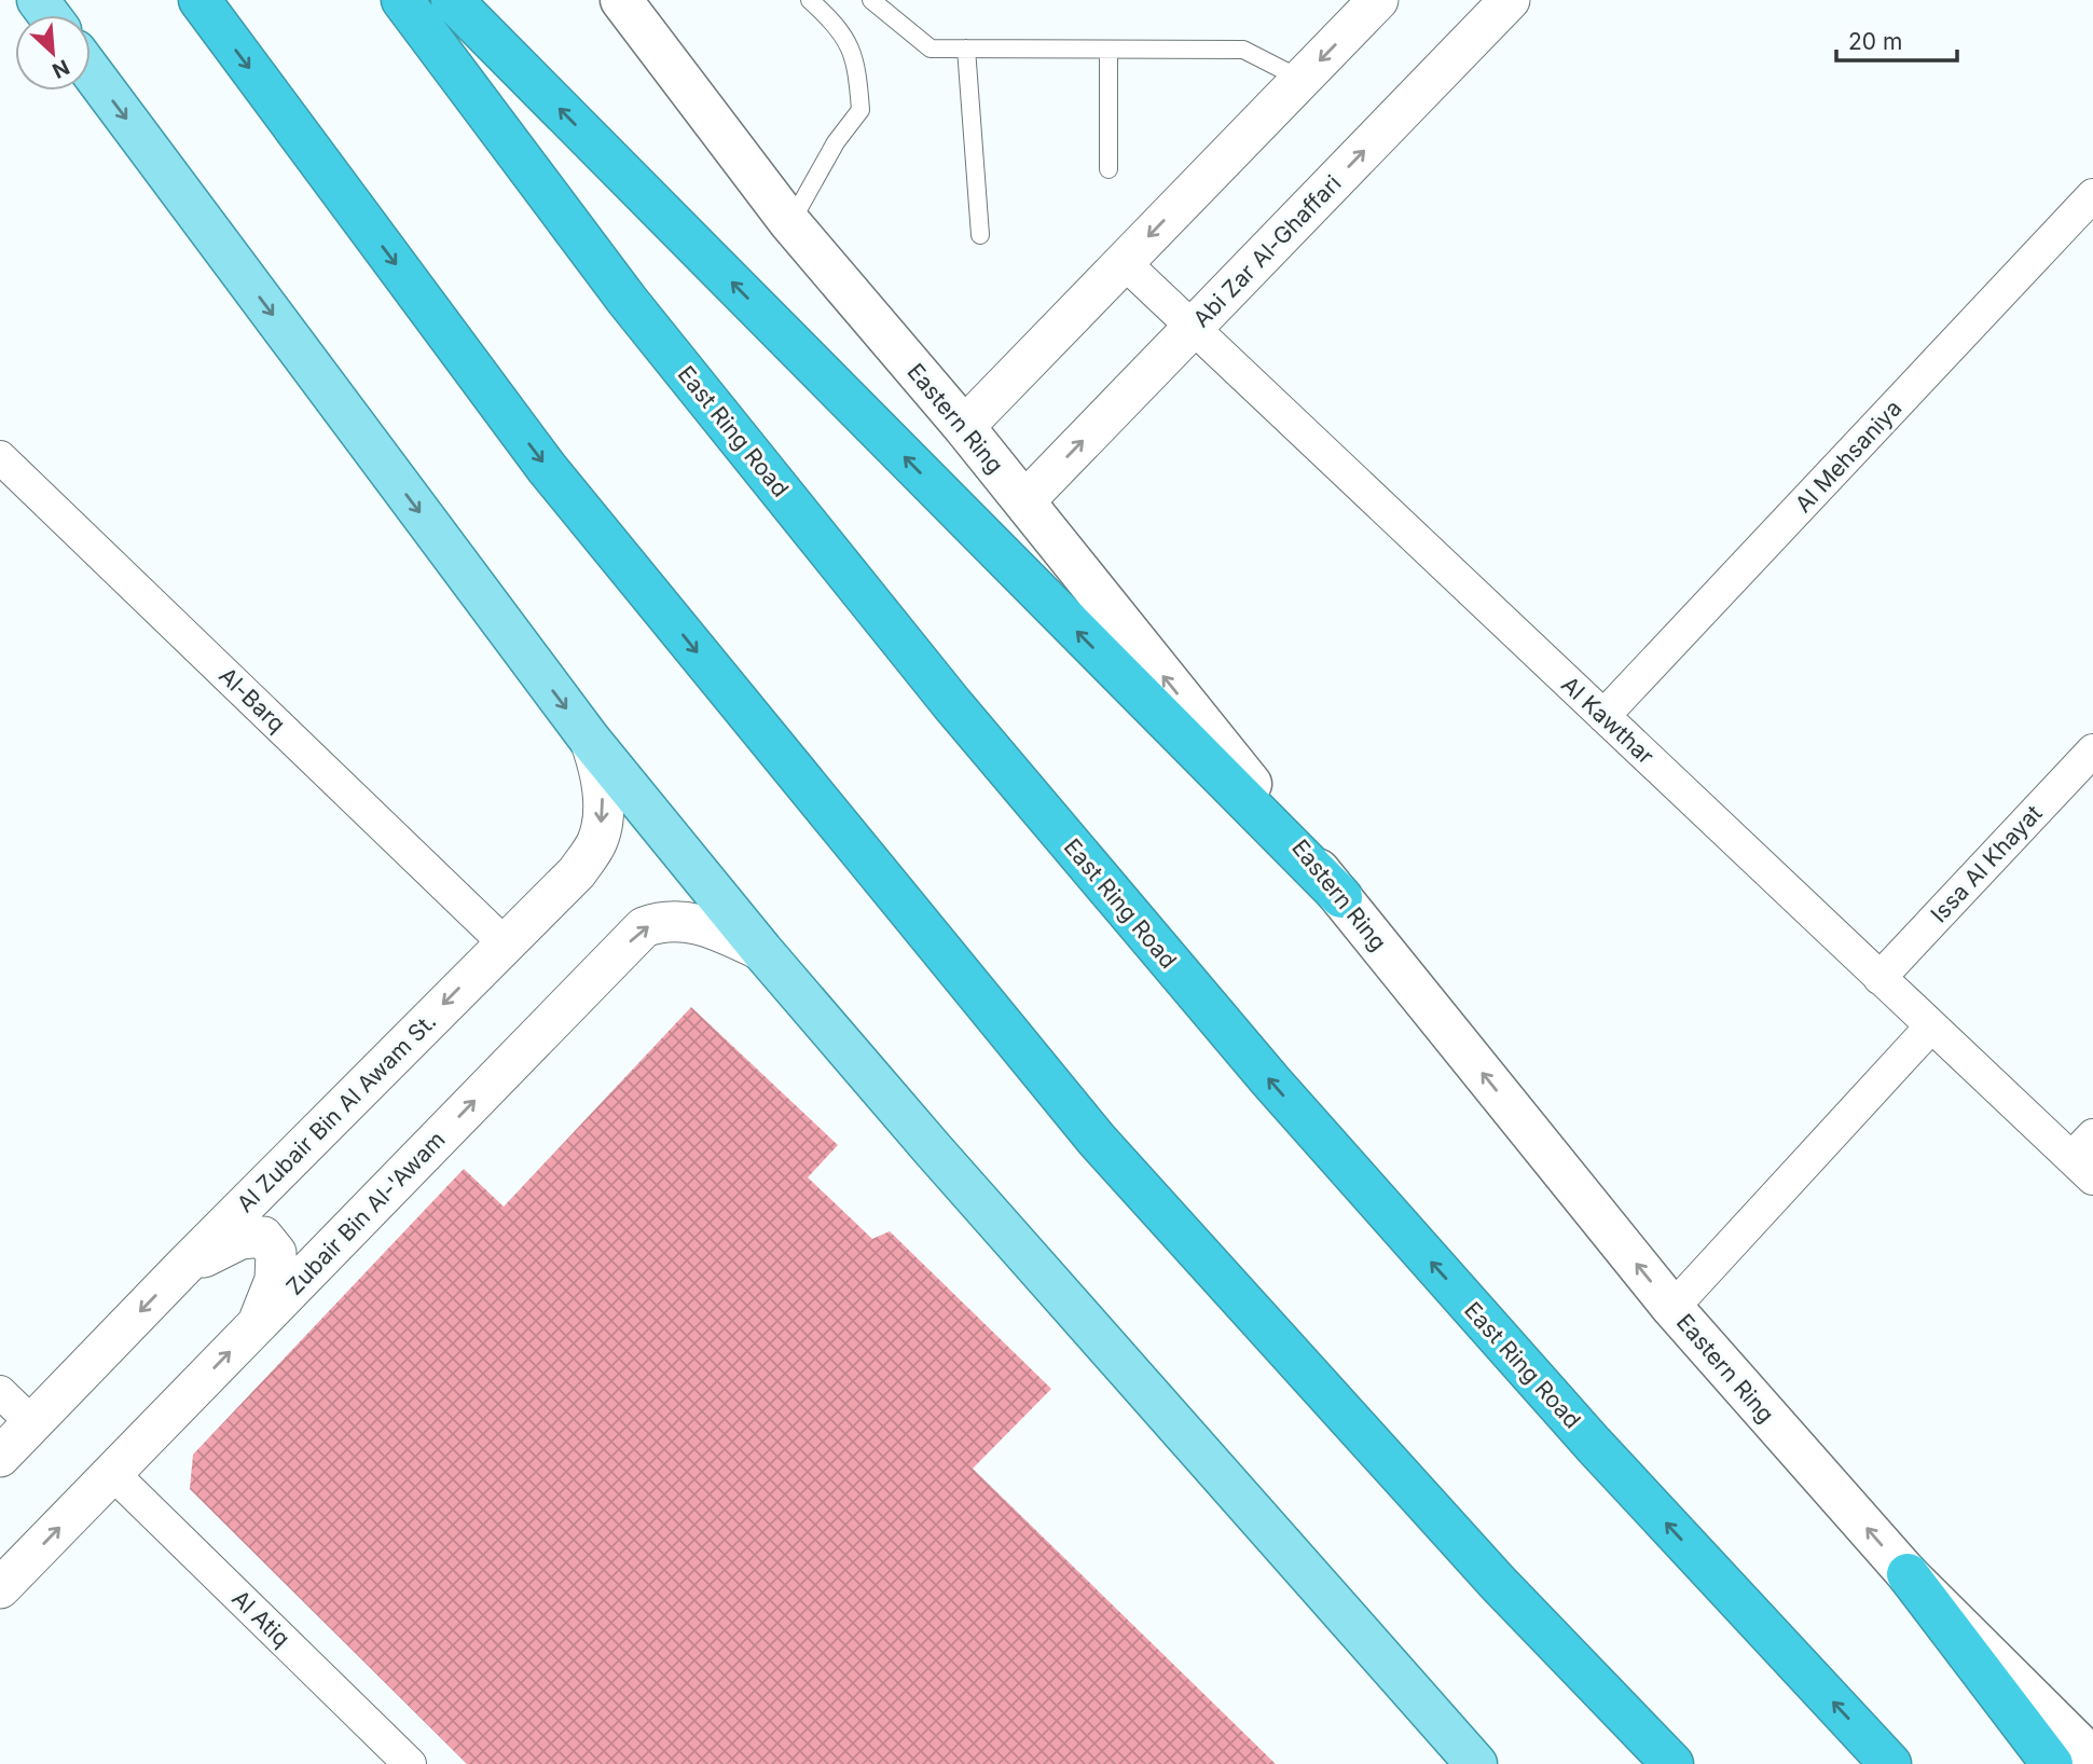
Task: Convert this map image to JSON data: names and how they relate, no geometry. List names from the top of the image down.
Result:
{
  "streets": {
    "highway": ["East Ring Road"],
    "main road": ["Eastern Ring"],
    "street": [
      "Abi Zar Al-Ghaffari",
      "Al Mehsaniya",
      "Al-Barq",
      "Al Kawthar",
      "Issa Al Khayat",
      "Al Zubair Bin Al Awam St.",
      "Zubair Bin Al-'Awam",
      "Al Atiq"
    ]
  },
  "crossings": [
    ["Abi Zar Al-Ghaffari", "Eastern Ring"],
    ["Abi Zar Al-Ghaffari", "Al Kawthar"],
    ["Al Mehsaniya", "Al Kawthar"],
    ["Al-Barq", "Al Zubair Bin Al Awam St."],
    ["Al Kawthar", "Issa Al Khayat"],
    ["Zubair Bin Al-'Awam", "Al Atiq"]
  ],
  "one_way": ["Eastern Ring", "Al Zubair Bin Al Awam St.", "Zubair Bin Al-'Awam"],
  "scale_bar": "20 m",
  "north": "bottom right"
}
